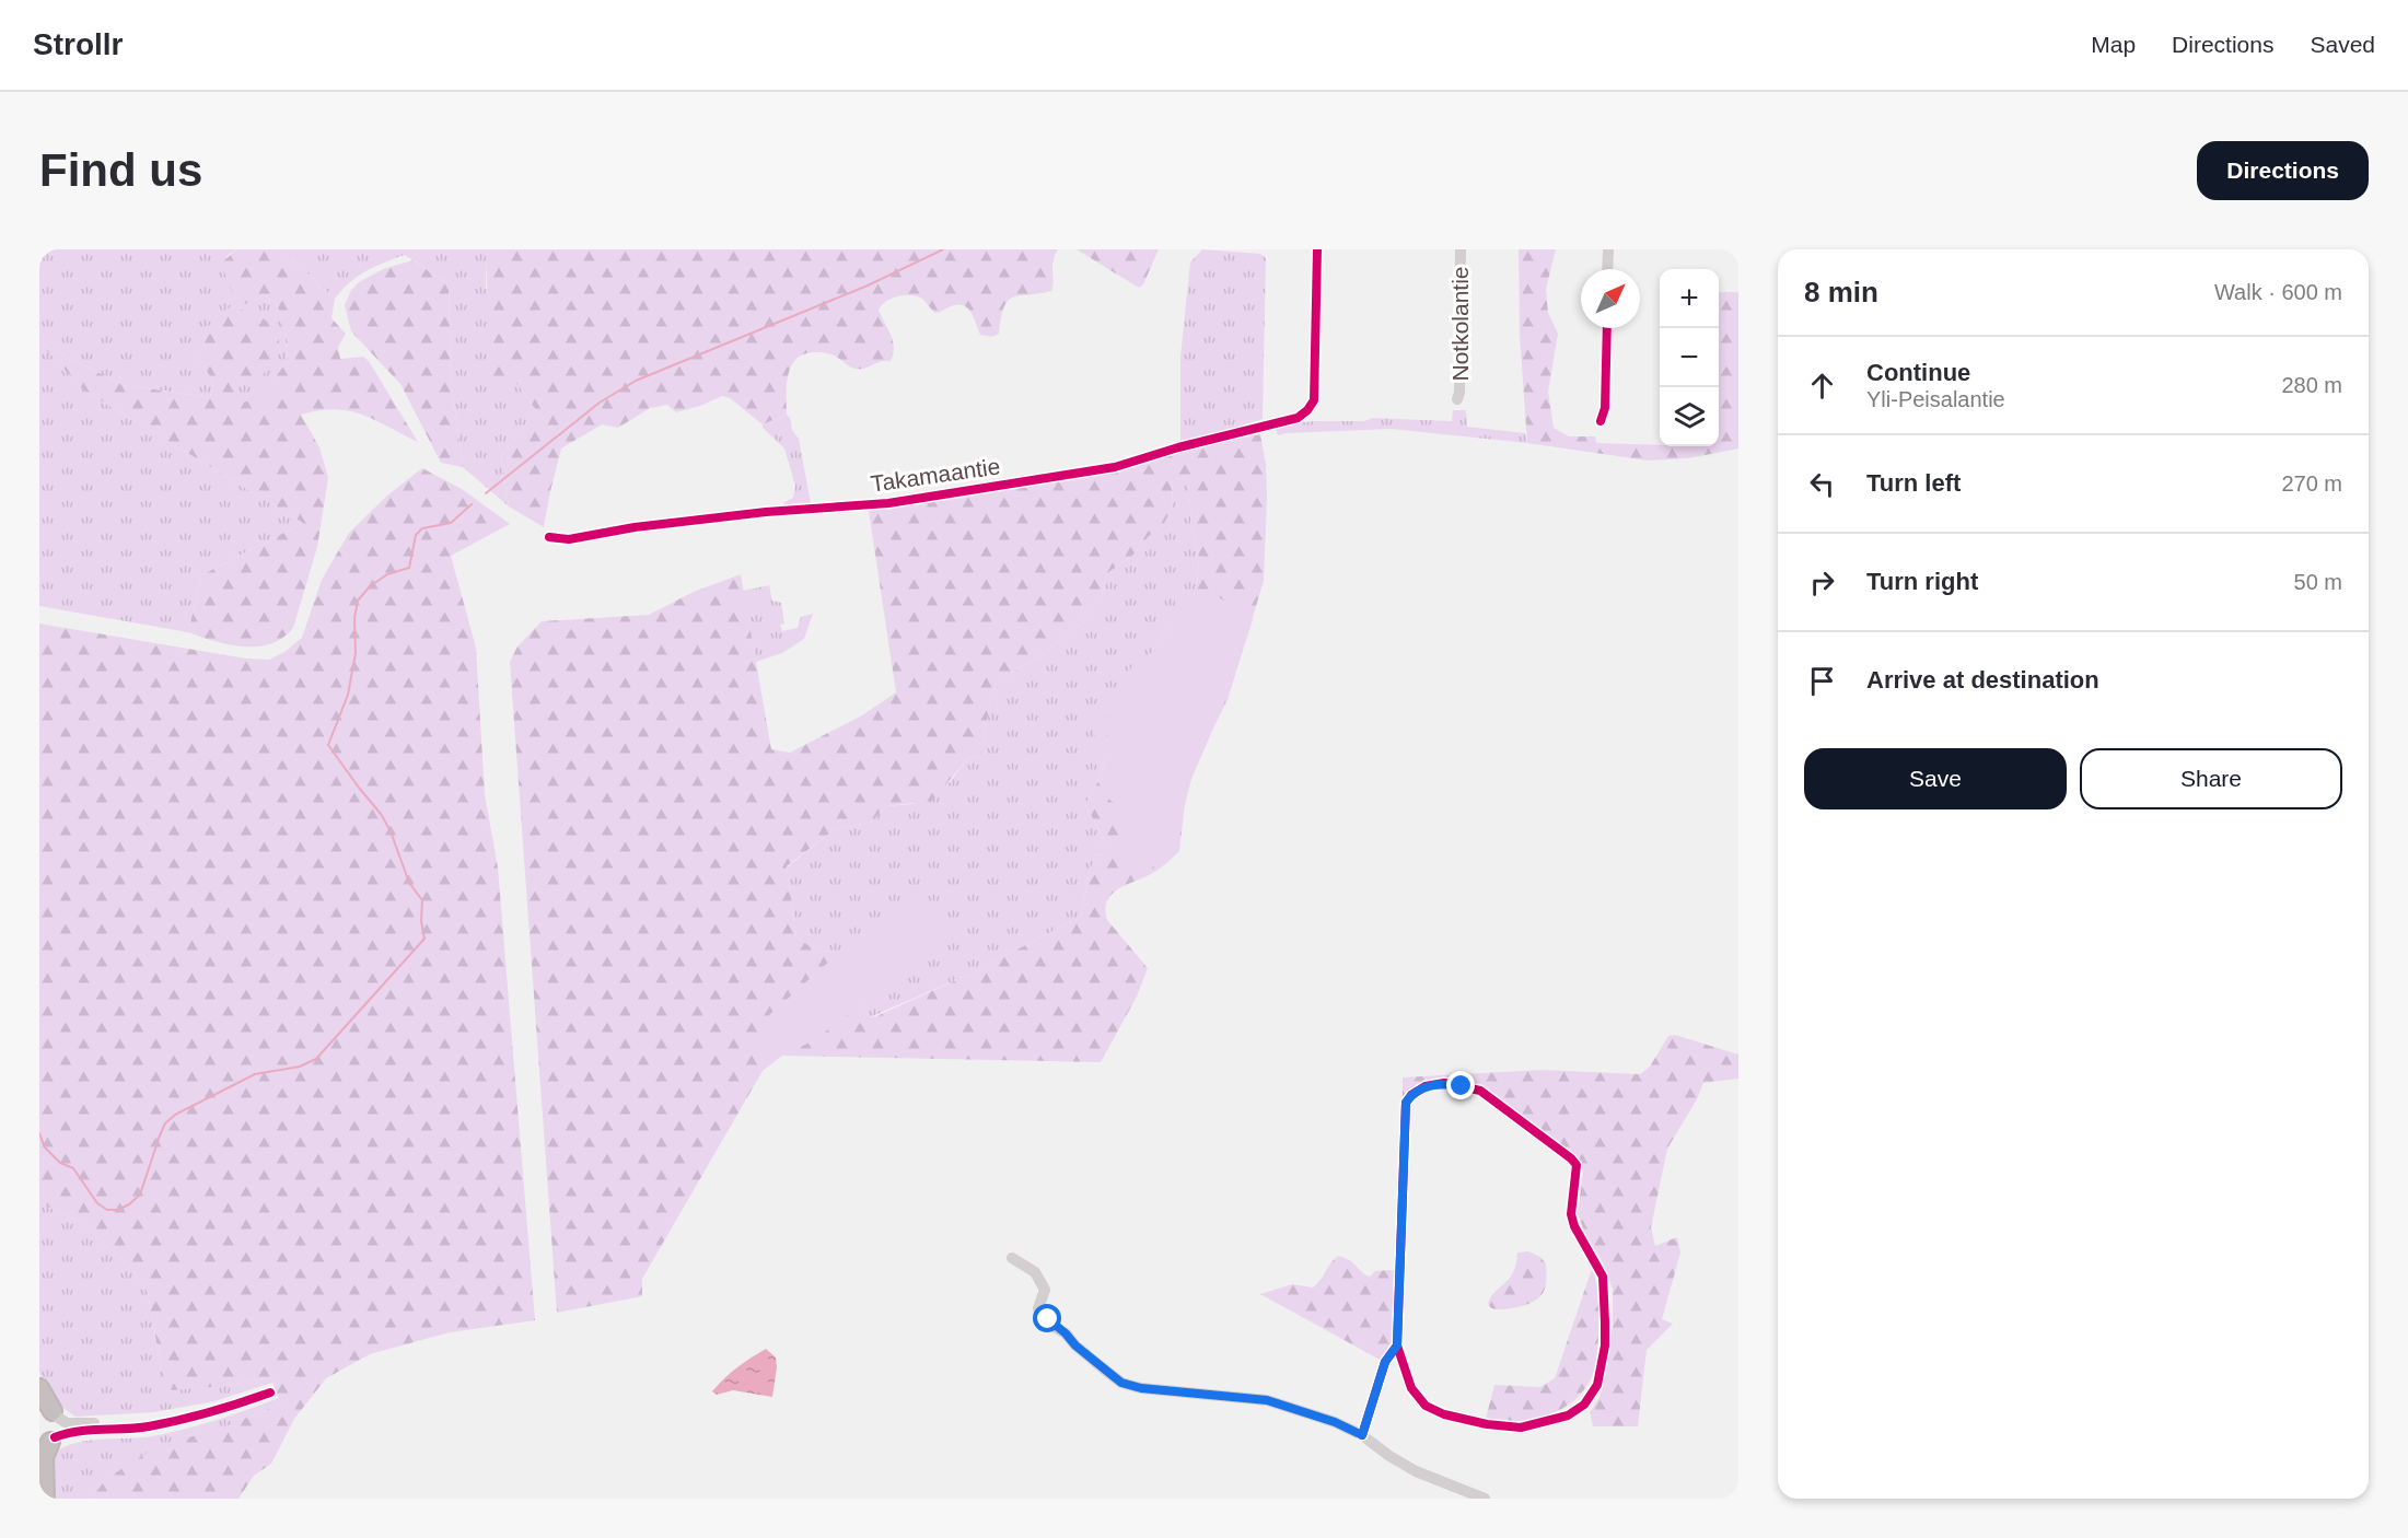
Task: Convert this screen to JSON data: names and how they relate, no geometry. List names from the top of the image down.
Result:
{
  "streets": {
    "street": ["Notkolantie", "Takamaantie"]
  },
  "north": "top right",
  "page": {
    "header": "Strollr",
    "nav": ["Map", "Directions", "Saved"],
    "buttons": [
      "Directions",
      ["Save", "Share"]
    ],
    "title": "Find us",
    "heading": ["8 min", "Walk · 600 m"],
    "map_buttons": ["+", "−"],
    "list": [
      ["Continue", "Yli-Peisalantie", "280 m"],
      ["Turn left", "270 m"],
      ["Turn right", "50 m"],
      "Arrive at destination"
    ]
  }
}
